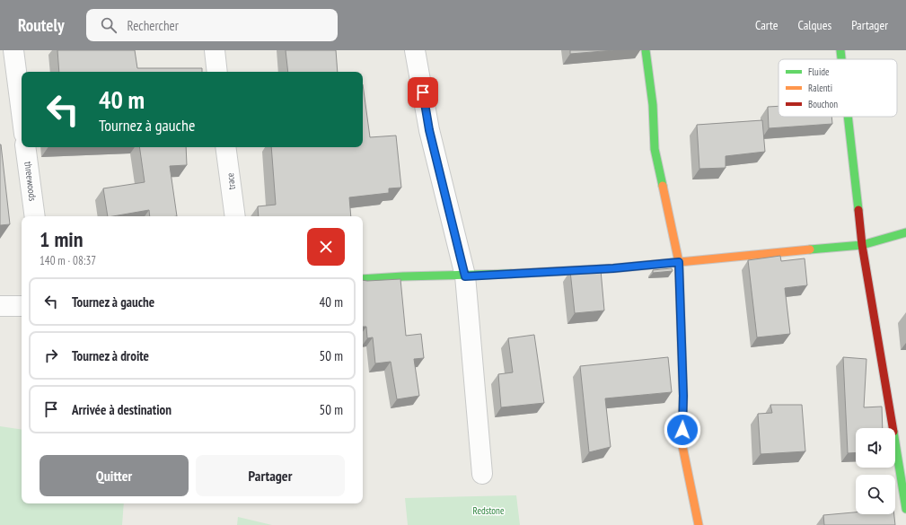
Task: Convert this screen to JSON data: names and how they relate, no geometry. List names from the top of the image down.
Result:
{
  "streets": {
    "street": ["threewoods", "trace"]
  },
  "parks": ["Redstone"],
  "legend": ["Fluide", "Ralenti", "Bouchon"],
  "page": {
    "header": "Routely",
    "search": "Rechercher",
    "nav": ["Carte", "Calques", "Partager"],
    "turn": ["40 m", "Tournez à gauche"],
    "heading": ["1 min", "140 m · 08:37"],
    "list": [
      {
        "name": "Tournez à gauche",
        "value": "40 m"
      },
      {
        "name": "Tournez à droite",
        "value": "50 m"
      },
      {
        "name": "Arrivée à destination",
        "value": "50 m"
      }
    ],
    "buttons": ["Quitter", "Partager"]
  }
}
